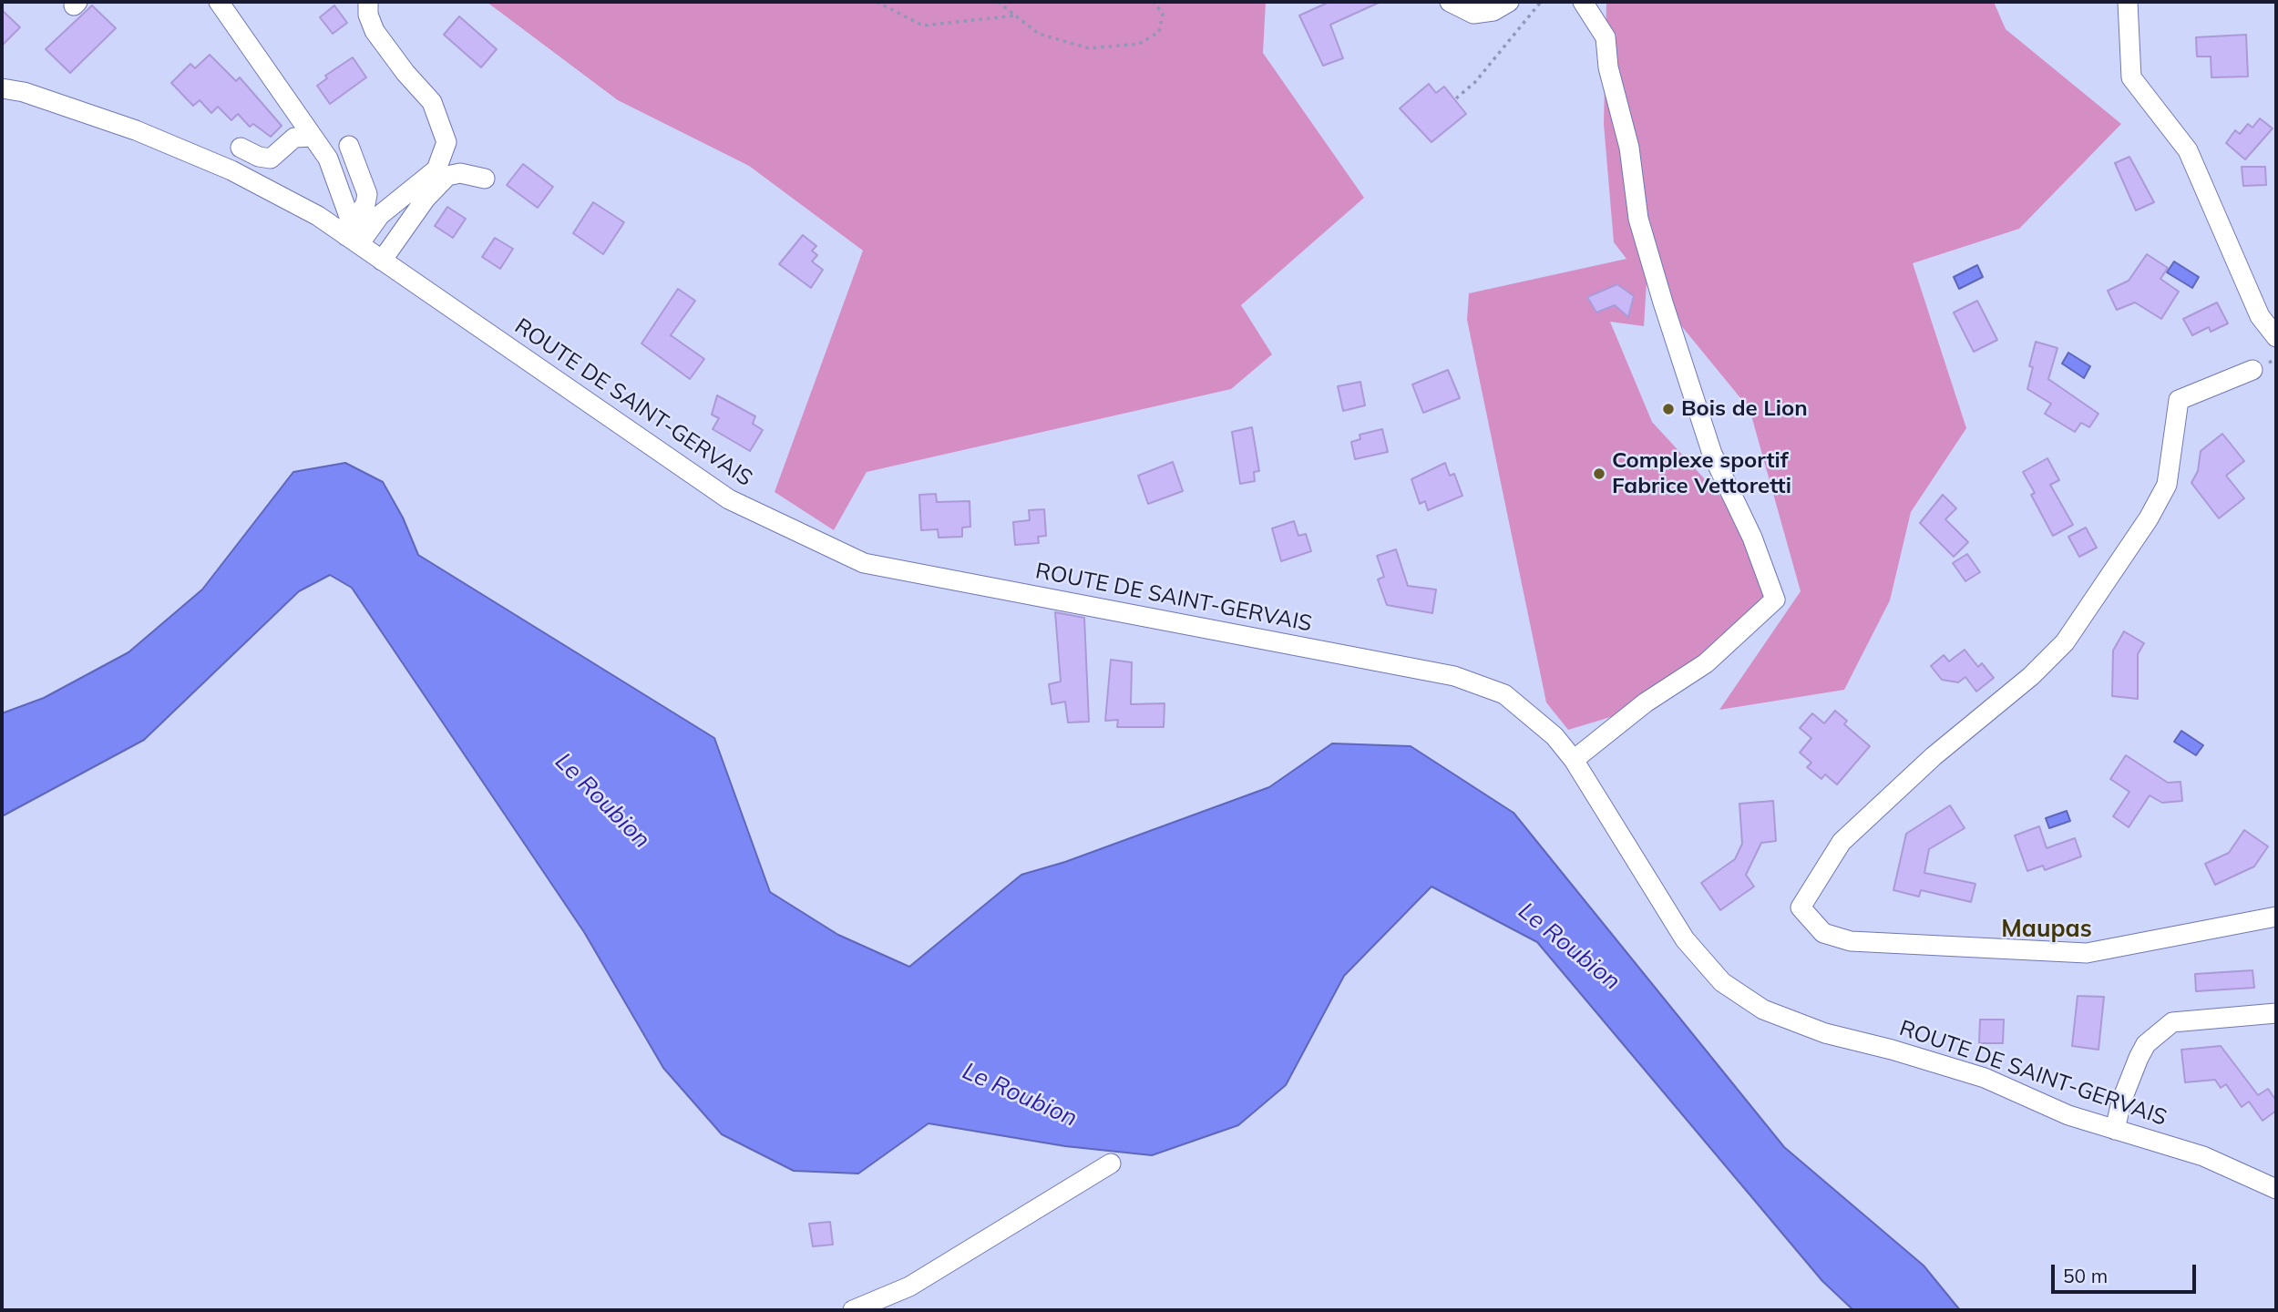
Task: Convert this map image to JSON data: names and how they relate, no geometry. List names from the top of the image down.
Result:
{
  "streets": {
    "street": ["ROUTE DE SAINT-GERVAIS"]
  },
  "districts": ["Maupas"],
  "water": ["Le Roubion"],
  "places": ["Bois de Lion", "Complexe sportif Fabrice Vettoretti"],
  "scale_bar": "50 m"
}
